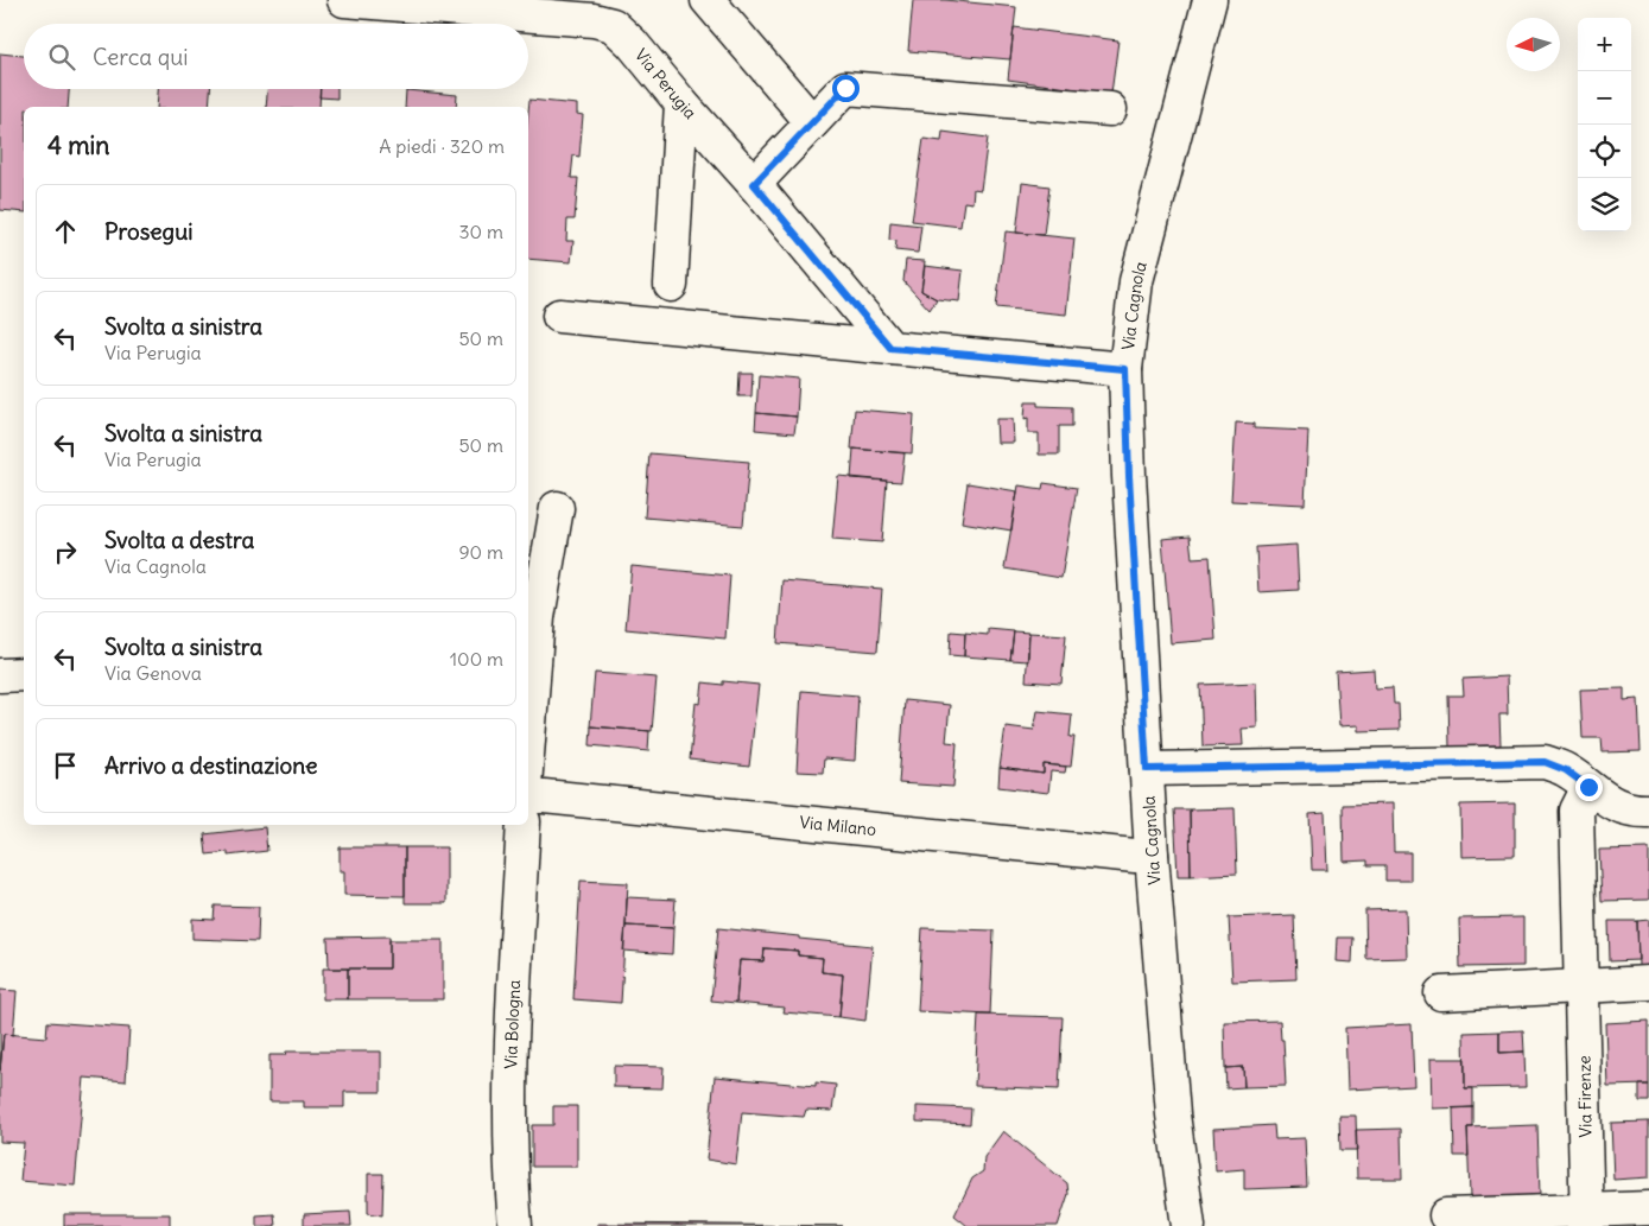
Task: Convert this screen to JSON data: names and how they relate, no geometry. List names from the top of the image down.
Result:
{
  "streets": {
    "street": [
      "Via Perugia",
      "Via Cagnola",
      "Via Milano",
      "Via Bologna",
      "Via Firenze"
    ]
  },
  "crossings": [
    ["Via Cagnola", "Via Milano"]
  ],
  "north": "left",
  "page": {
    "map_buttons": ["+", "−"],
    "search": "Cerca qui",
    "heading": ["4 min", "A piedi · 320 m"],
    "list": [
      ["Prosegui", "30 m"],
      ["Svolta a sinistra", "Via Perugia", "50 m"],
      ["Svolta a sinistra", "Via Perugia", "50 m"],
      ["Svolta a destra", "Via Cagnola", "90 m"],
      ["Svolta a sinistra", "Via Genova", "100 m"],
      "Arrivo a destinazione"
    ]
  }
}
